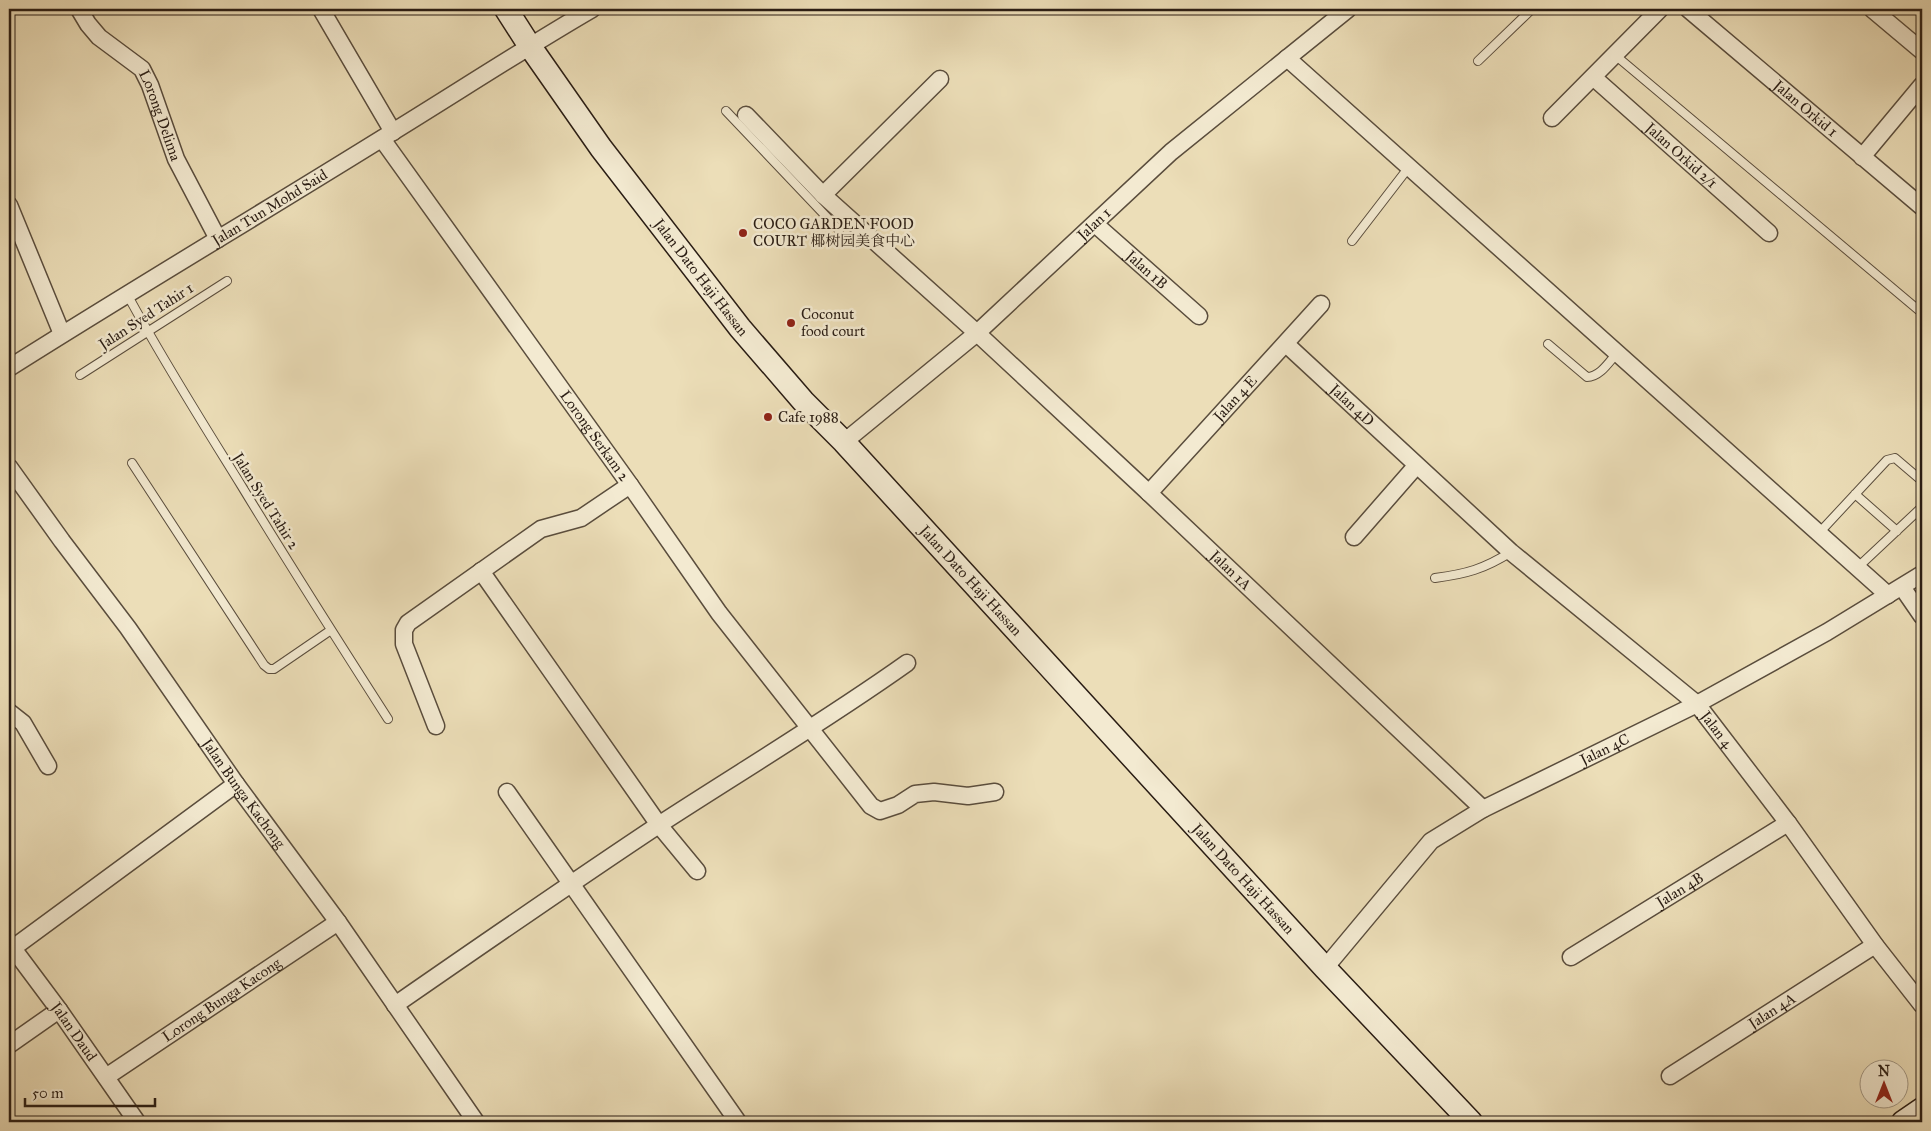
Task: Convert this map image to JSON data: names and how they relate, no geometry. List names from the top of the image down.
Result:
{
  "streets": {
    "street": [
      "Jalan Orkid 1",
      "Lorong Delima",
      "Jalan Orkid 2/1",
      "Jalan Tun Mohd Said",
      "Jalan 1",
      "Jalan 1B",
      "Jalan Dato Haji Hassan",
      "Jalan 4 E",
      "Jalan 4D",
      "Lorong Serkam 2",
      "Jalan 1A",
      "Jalan 4",
      "Jalan 4C",
      "Jalan Bunga Kachong",
      "Jalan 4B",
      "Lorong Bunga Kacong",
      "Jalan 4A",
      "Jalan Daud"
    ],
    "lane": ["Jalan Syed Tahir 1", "Jalan Syed Tahir 2"]
  },
  "crossings": [
    ["Lorong Delima", "Jalan Tun Mohd Said"],
    ["Jalan Tun Mohd Said", "Jalan Dato Haji Hassan"],
    ["Jalan Tun Mohd Said", "Lorong Serkam 2"],
    ["Jalan Tun Mohd Said", "Jalan Syed Tahir 2"],
    ["Jalan 1", "Jalan 1B"],
    ["Jalan 1", "Jalan Dato Haji Hassan"],
    ["Jalan 1", "Jalan 1A"],
    ["Jalan Dato Haji Hassan", "Jalan 4C"],
    ["Jalan Syed Tahir 1", "Jalan Syed Tahir 2"],
    ["Jalan 4 E", "Jalan 4D"],
    ["Jalan 4 E", "Jalan 1A"],
    ["Jalan 4D", "Jalan 4"],
    ["Jalan 1A", "Jalan 4C"],
    ["Jalan 4", "Jalan 4C"],
    ["Jalan 4", "Jalan 4B"],
    ["Jalan 4", "Jalan 4A"],
    ["Jalan Bunga Kachong", "Lorong Bunga Kacong"],
    ["Lorong Bunga Kacong", "Jalan Daud"]
  ],
  "places": ["COCO GARDEN FOOD COURT 椰树园美食中心", "Coconut food court", "Cafe 1988"],
  "scale_bar": "50 m",
  "north": "top"
}
